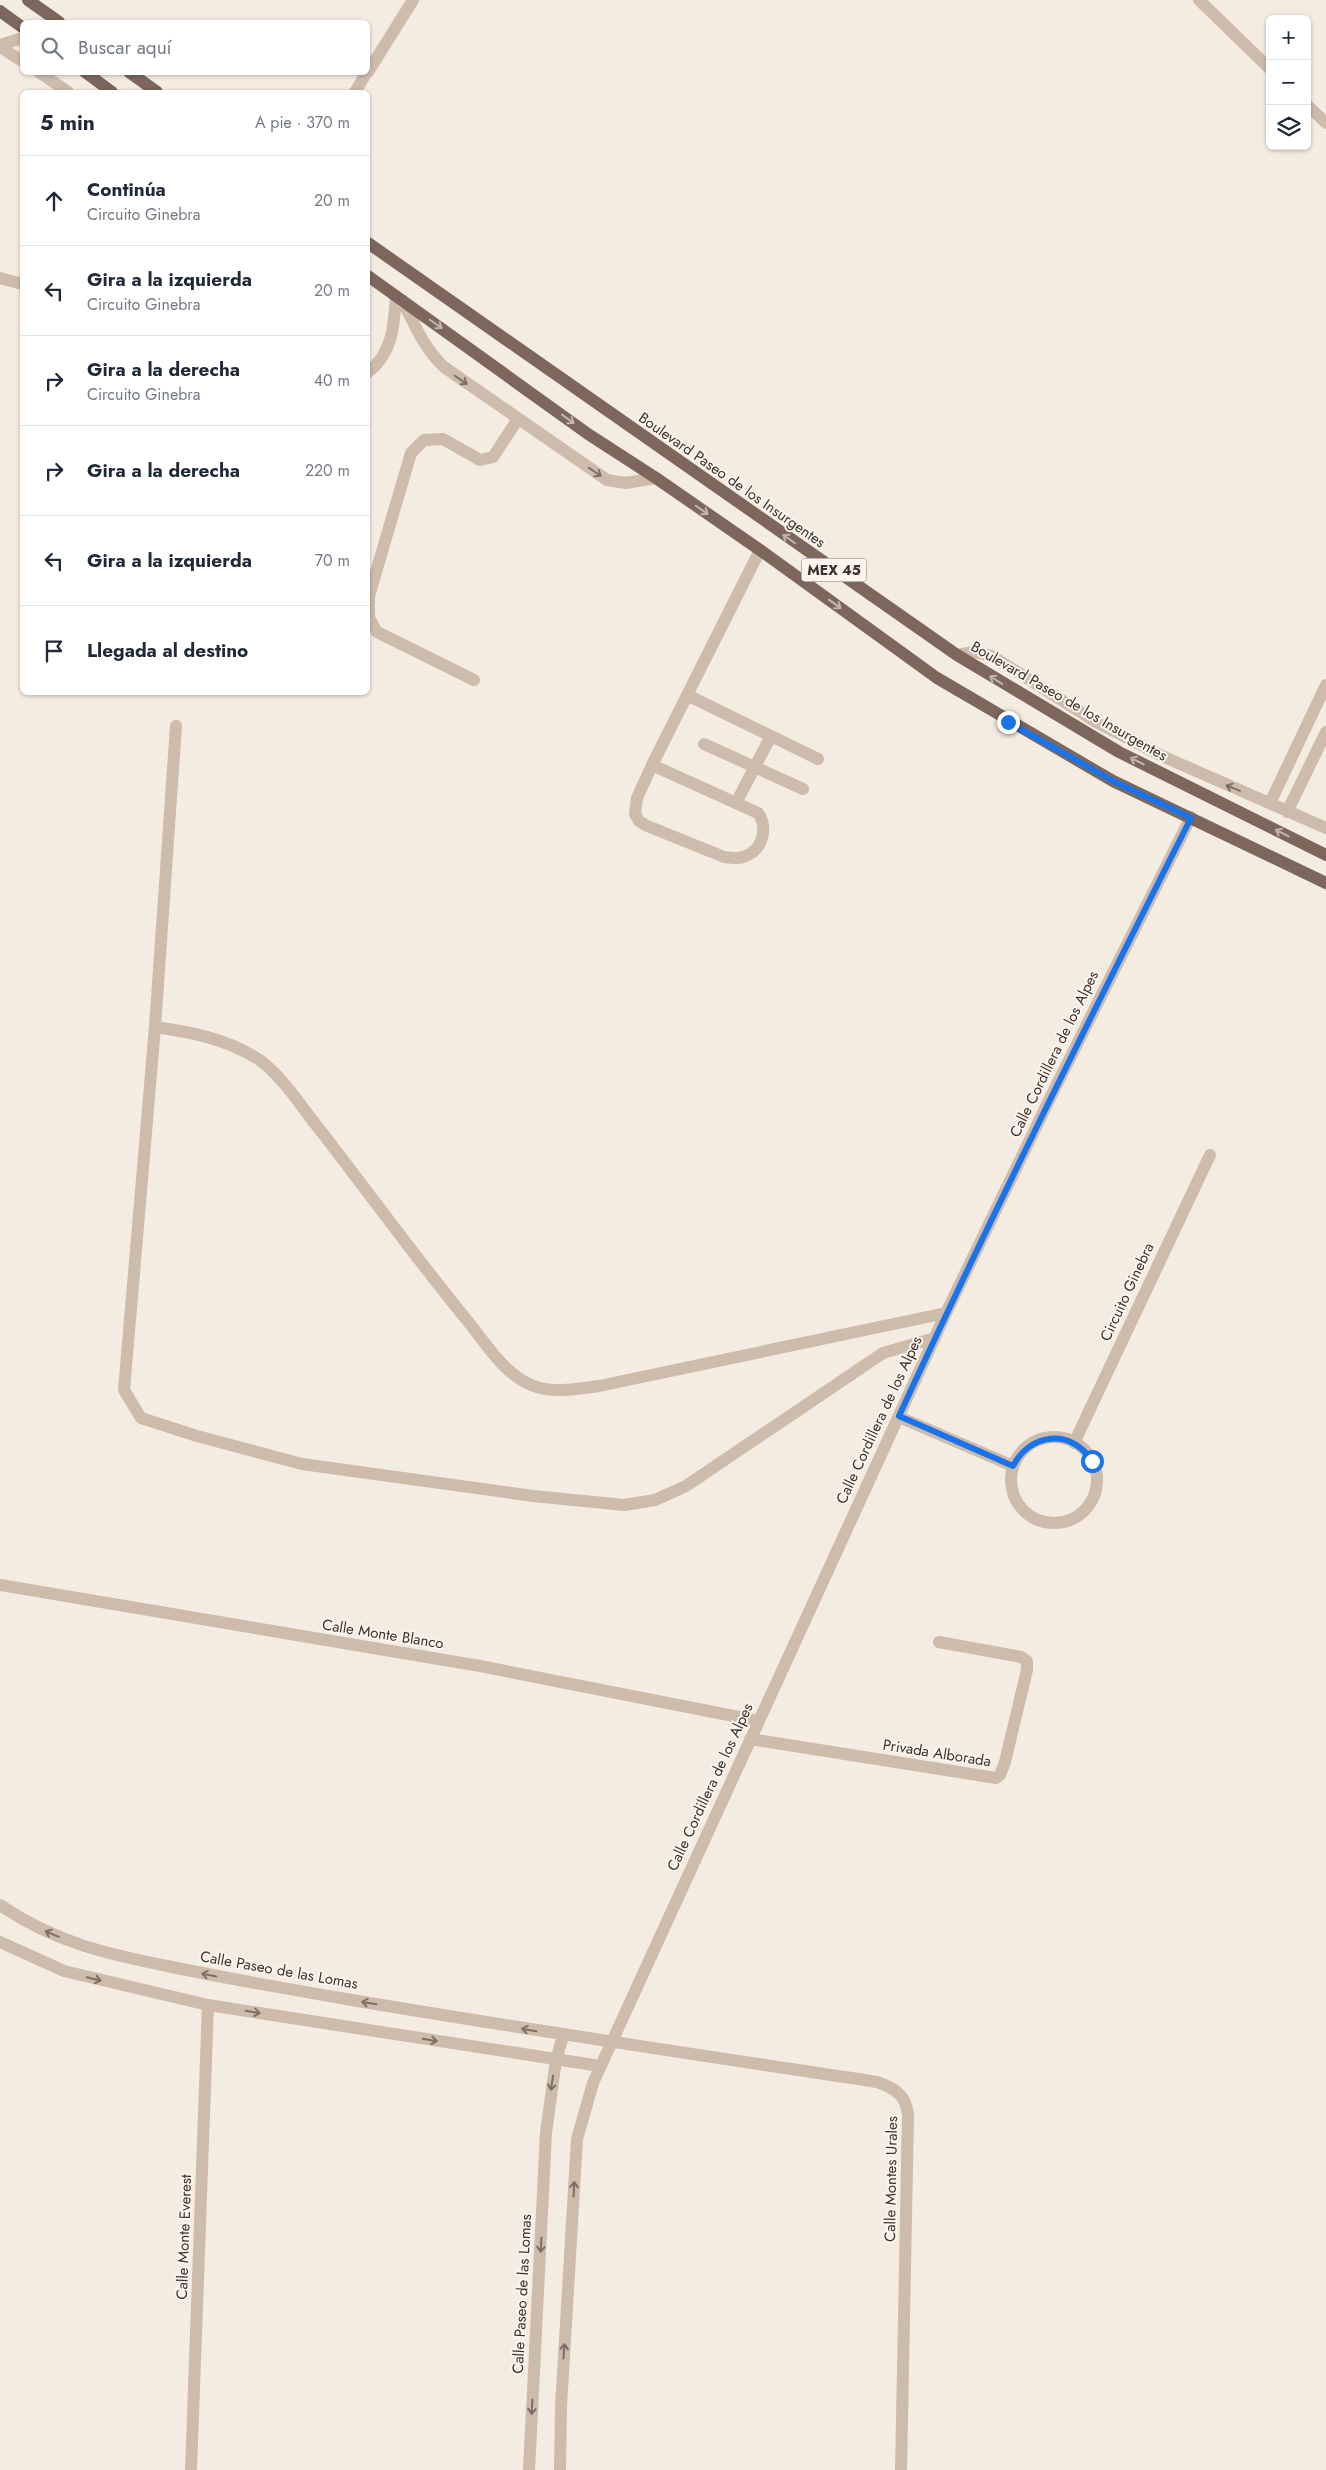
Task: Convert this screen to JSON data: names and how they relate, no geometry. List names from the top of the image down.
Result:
{
  "streets": {
    "main road": ["Boulevard Paseo de los Insurgentes", "MEX 45"],
    "street": [
      "Calle Cordillera de los Alpes",
      "Circuito Ginebra",
      "Calle Monte Blanco",
      "Privada Alborada",
      "Calle Paseo de las Lomas",
      "Calle Montes Urales",
      "Calle Monte Everest"
    ]
  },
  "crossings": [
    ["MEX 45", "Calle Cordillera de los Alpes"],
    ["Calle Cordillera de los Alpes", "Calle Monte Blanco"],
    ["Calle Cordillera de los Alpes", "Privada Alborada"],
    ["Calle Cordillera de los Alpes", "Calle Paseo de las Lomas"],
    ["Calle Cordillera de los Alpes", "Calle Montes Urales"],
    ["Calle Paseo de las Lomas", "Calle Montes Urales"]
  ],
  "page": {
    "map_buttons": ["+", "−"],
    "search": "Buscar aquí",
    "heading": ["5 min", "A pie · 370 m"],
    "list": [
      ["Continúa", "Circuito Ginebra", "20 m"],
      ["Gira a la izquierda", "Circuito Ginebra", "20 m"],
      ["Gira a la derecha", "Circuito Ginebra", "40 m"],
      ["Gira a la derecha", "220 m"],
      ["Gira a la izquierda", "70 m"],
      "Llegada al destino"
    ]
  }
}
